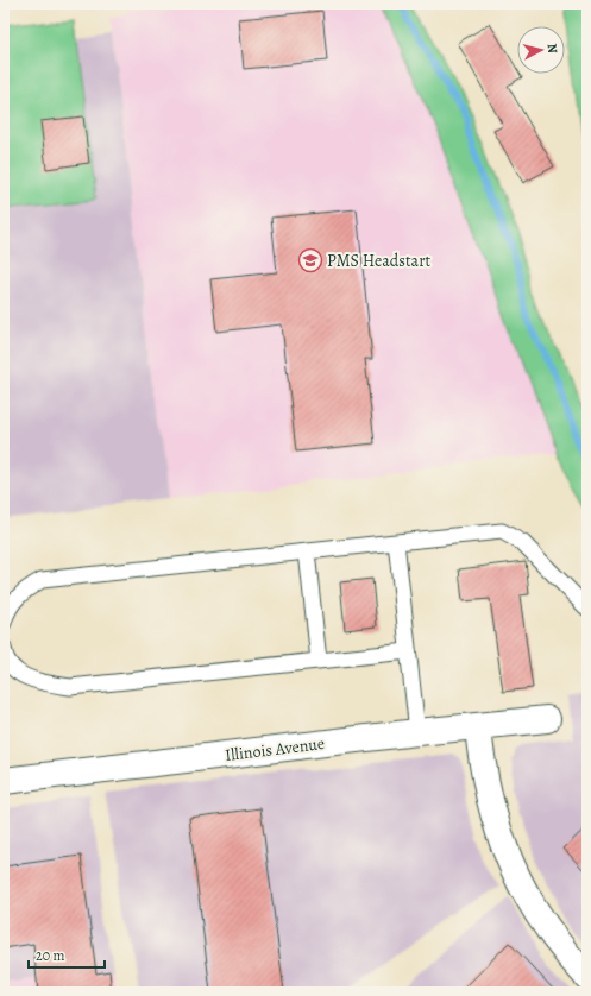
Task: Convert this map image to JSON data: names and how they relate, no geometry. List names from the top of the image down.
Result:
{
  "streets": {
    "street": ["Illinois Avenue"]
  },
  "places": {
    "school or university": ["PMS Headstart"]
  },
  "scale_bar": "20 m",
  "north": "right"
}
